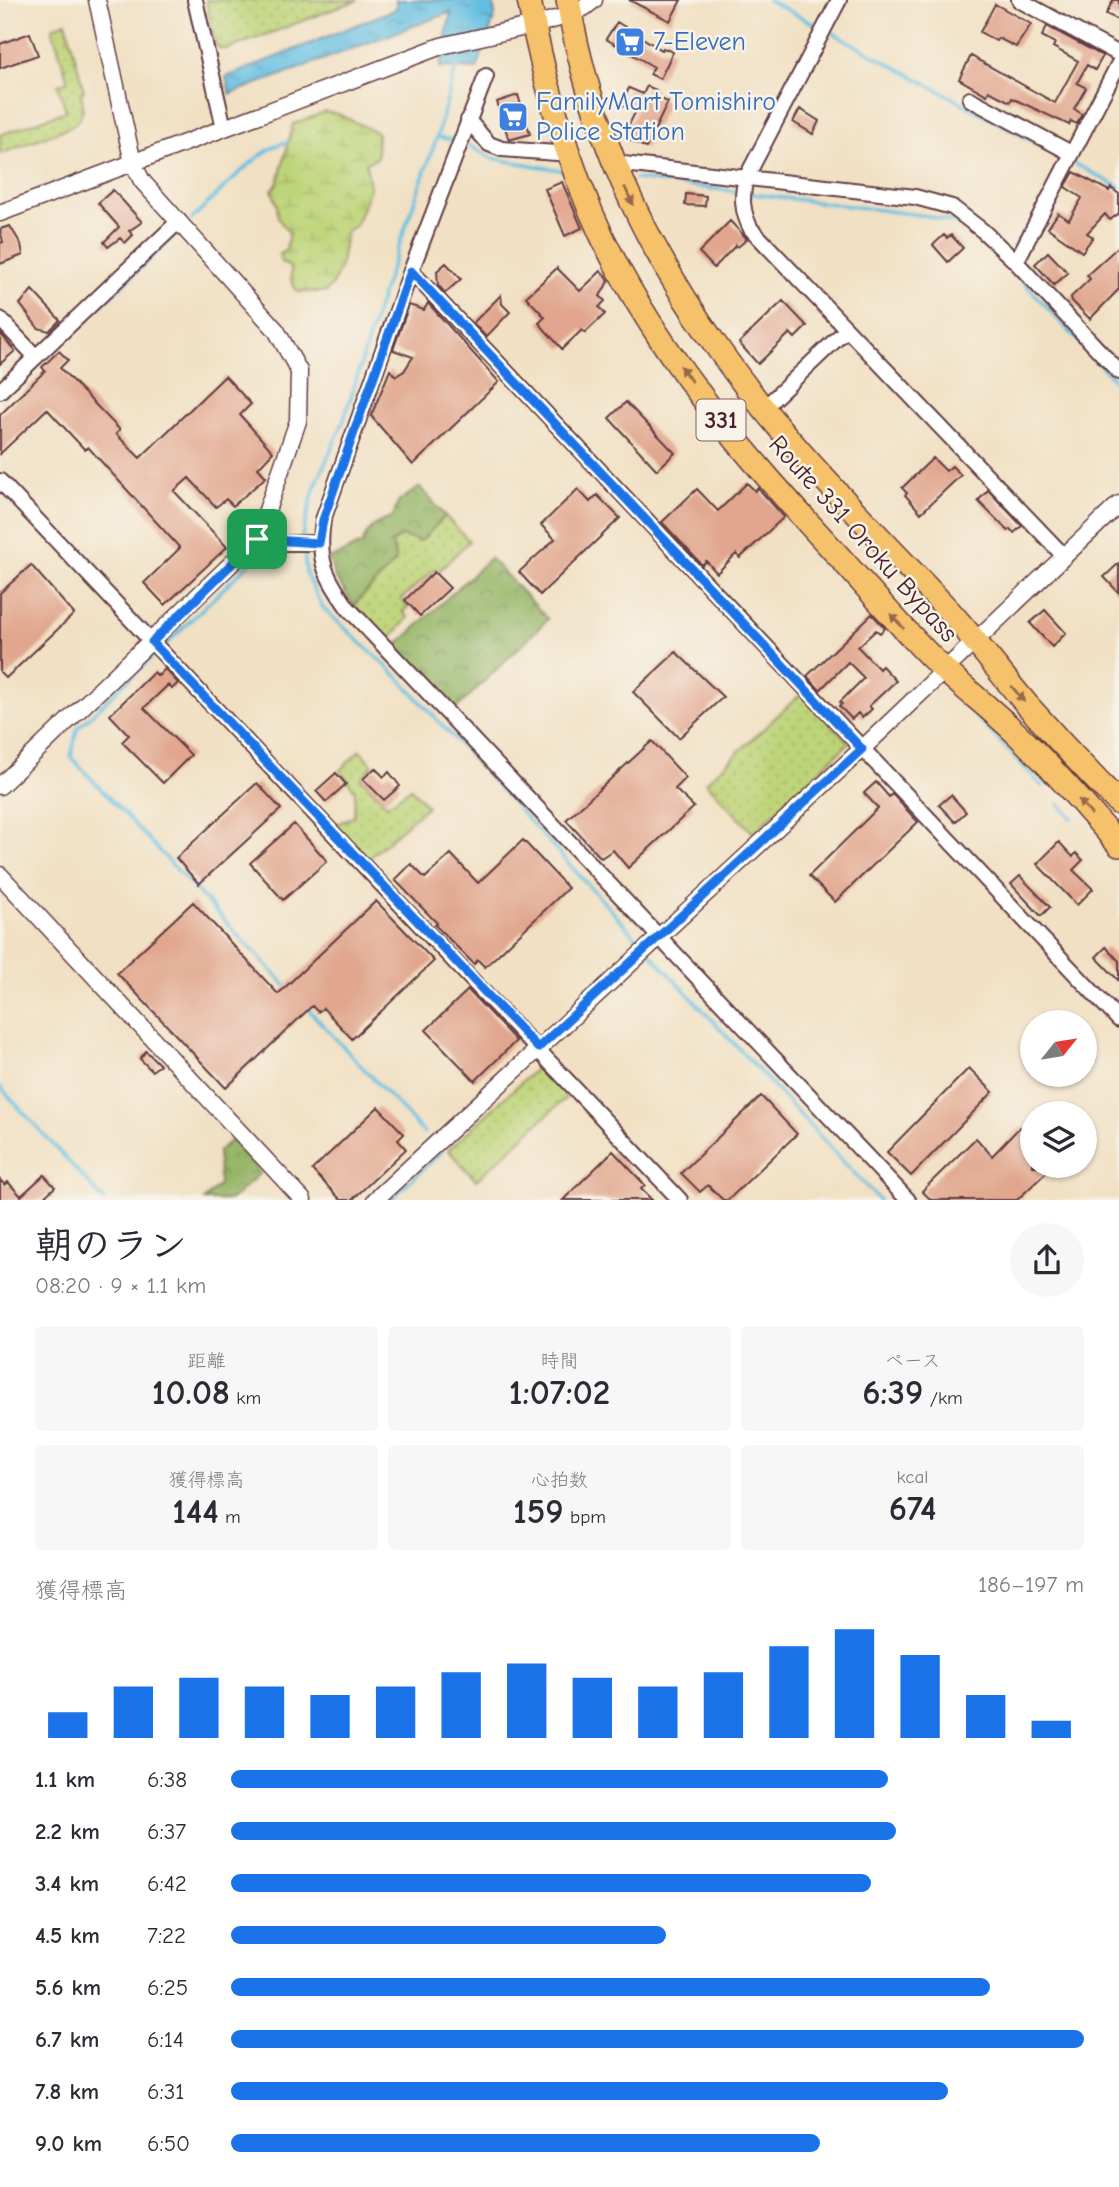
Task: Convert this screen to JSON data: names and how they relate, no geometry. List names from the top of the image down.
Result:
{
  "streets": {
    "highway": ["331", "Route 331 Oroku Bypass"]
  },
  "places": {
    "supermarket": ["7-Eleven", "FamilyMart Tomishiro Police Station"]
  },
  "north": "top right",
  "page": {
    "heading": ["朝のラン", "08:20 · 9 × 1.1 km"],
    "stats": [
      ["距離", "10.08 km"],
      ["時間", "1:07:02"],
      ["ペース", "6:39 /km"],
      ["獲得標高", "144 m"],
      ["心拍数", "159 bpm"],
      ["kcal", "674"]
    ],
    "chart": ["獲得標高", "186–197 m"],
    "list": [
      {
        "name": "1.1 km",
        "note": "6:38"
      },
      {
        "name": "2.2 km",
        "note": "6:37"
      },
      {
        "name": "3.4 km",
        "note": "6:42"
      },
      {
        "name": "4.5 km",
        "note": "7:22"
      },
      {
        "name": "5.6 km",
        "note": "6:25"
      },
      {
        "name": "6.7 km",
        "note": "6:14"
      },
      {
        "name": "7.8 km",
        "note": "6:31"
      },
      {
        "name": "9.0 km",
        "note": "6:50"
      }
    ]
  }
}
